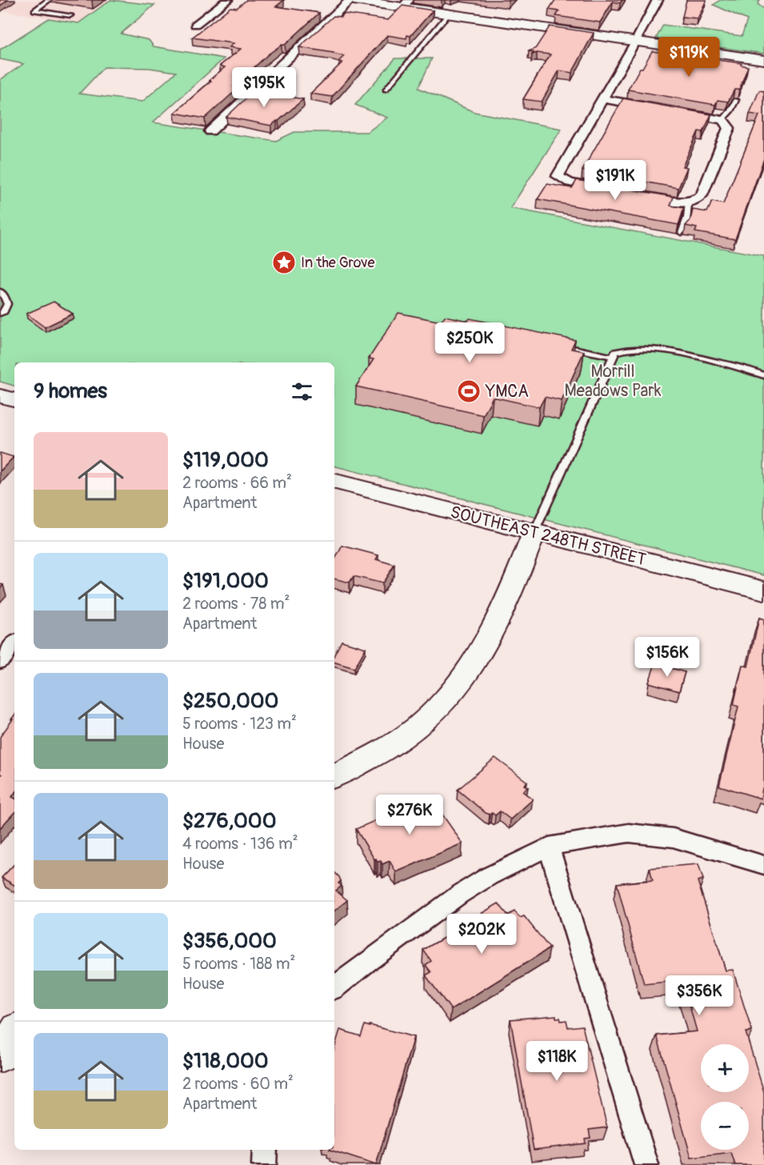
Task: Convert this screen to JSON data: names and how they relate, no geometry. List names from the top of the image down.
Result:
{
  "streets": {
    "street": ["SOUTHEAST 248TH STREET"]
  },
  "parks": ["Morrill Meadows Park"],
  "places": {
    "place": ["In the Grove"],
    "sports": ["YMCA"]
  },
  "page": {
    "price": [
      "$119K",
      "$195K",
      "$191K",
      "$250K",
      "$156K",
      "$276K",
      "$202K",
      "$356K",
      "$118K"
    ],
    "heading": "9 homes",
    "list": [
      {
        "name": "$119,000",
        "note": "2 rooms · 66 m² · Apartment"
      },
      {
        "name": "$191,000",
        "note": "2 rooms · 78 m² · Apartment"
      },
      {
        "name": "$250,000",
        "note": "5 rooms · 123 m² · House"
      },
      {
        "name": "$276,000",
        "note": "4 rooms · 136 m² · House"
      },
      {
        "name": "$356,000",
        "note": "5 rooms · 188 m² · House"
      },
      {
        "name": "$118,000",
        "note": "2 rooms · 60 m² · Apartment"
      }
    ],
    "map_buttons": ["+", "−"]
  }
}
